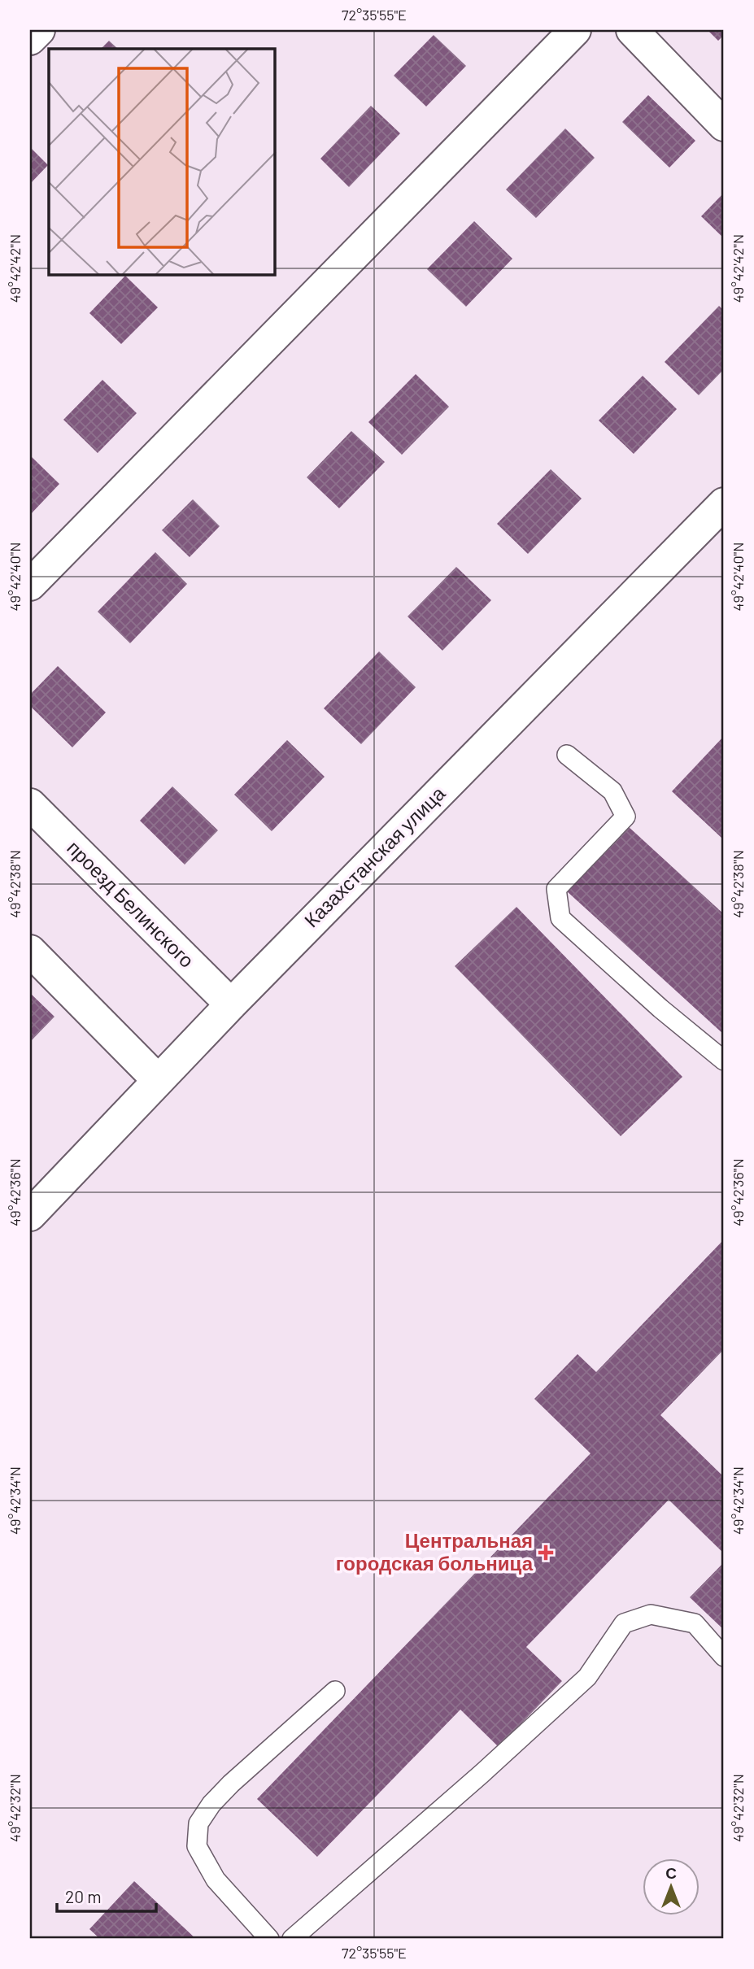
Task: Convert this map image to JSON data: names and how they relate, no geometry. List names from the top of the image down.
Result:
{
  "streets": {
    "street": ["Казахстанская улица", "проезд Белинского"]
  },
  "crossings": [
    ["Казахстанская улица", "проезд Белинского"]
  ],
  "places": {
    "health": ["Центральная городская больница"]
  },
  "scale_bar": "20 m",
  "north": "top",
  "coordinates": [
    "72°35'55\"E",
    "49°42'42\"N",
    "49°42'40\"N",
    "49°42'38\"N",
    "49°42'36\"N",
    "49°42'34\"N",
    "49°42'32\"N"
  ]
}
